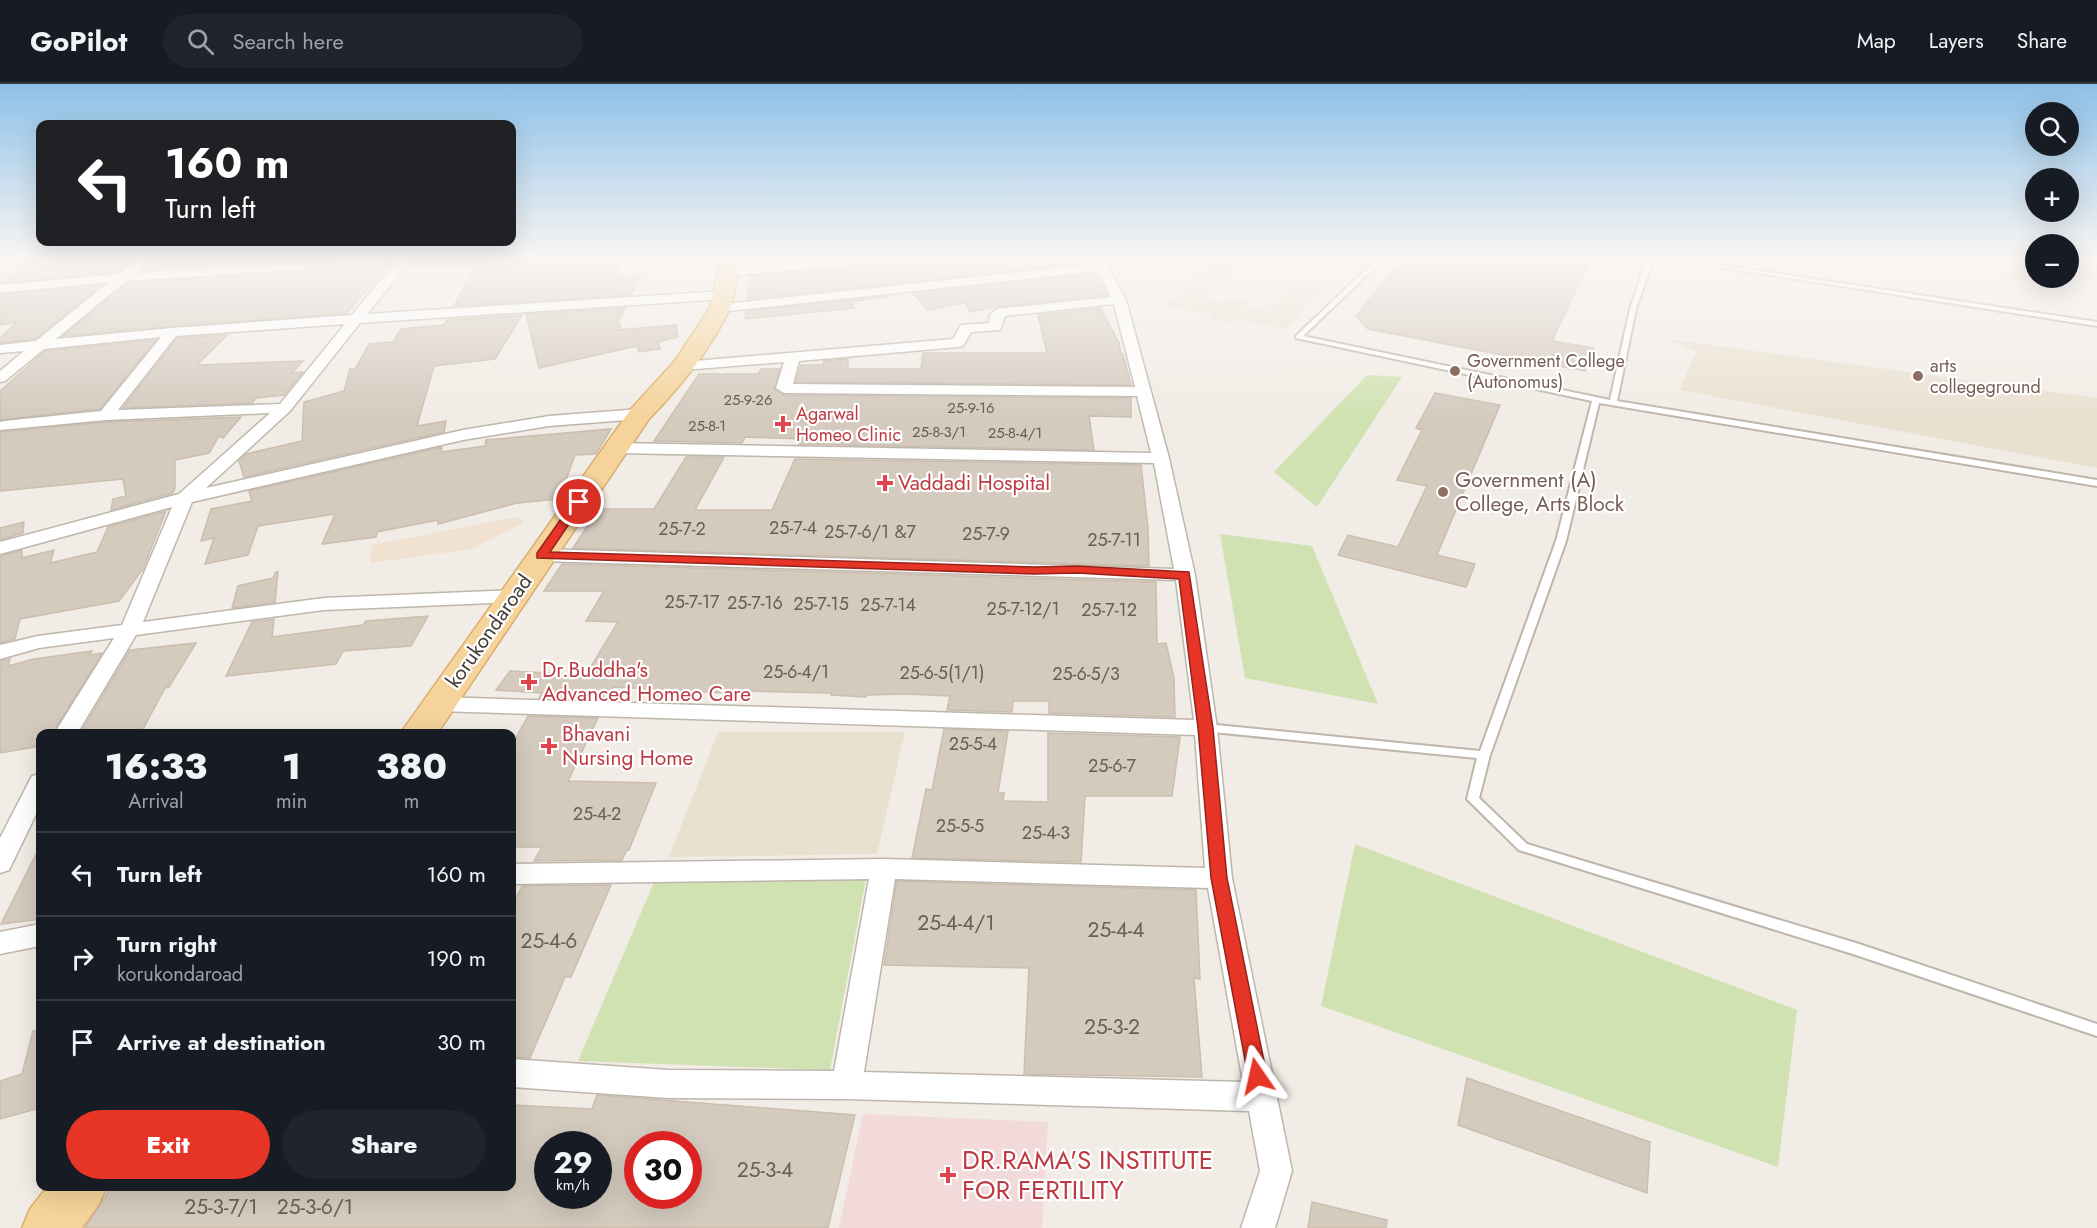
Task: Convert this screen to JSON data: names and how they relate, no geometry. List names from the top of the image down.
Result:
{
  "streets": {
    "main road": ["korukondaroad"]
  },
  "places": {
    "other": ["Government College (Autonomus)", "arts collegeground", "Government (A) College, Arts Block"],
    "health": [
      "Agarwal Homeo Clinic",
      "Vaddadi Hospital",
      "Dr.Buddha's Advanced Homeo Care",
      "Bhavani Nursing Home",
      "DR.RAMA'S INSTITUTE FOR FERTILITY"
    ]
  },
  "house_numbers": [
    "25-9-26",
    "25-9-16",
    "25-8-1",
    "25-8-3/1",
    "25-8-4/1",
    "25-7-4",
    "25-7-2",
    "25-7-6/1 &7",
    "25-7-9",
    "25-7-11",
    "25-7-17",
    "25-7-16",
    "25-7-15",
    "25-7-14",
    "25-7-12/1",
    "25-7-12",
    "25-6-4/1",
    "25-6-5(1/1)",
    "25-6-5/3",
    "25-5-4",
    "25-6-7",
    "25-4-2",
    "25-5-5",
    "25-4-3",
    "25-4-4/1",
    "25-4-4",
    "25-4-6",
    "25-3-2",
    "25-3-4",
    "25-3-7/1",
    "25-3-6/1"
  ],
  "page": {
    "header": "GoPilot",
    "search": "Search here",
    "nav": ["Map", "Layers", "Share"],
    "map_buttons": ["+", "−"],
    "turn": ["160 m", "Turn left"],
    "eta": [
      "16:33",
      "Arrival",
      "1",
      "min",
      "380",
      "m"
    ],
    "list": [
      {
        "name": "Turn left",
        "value": "160 m"
      },
      {
        "name": "Turn right",
        "note": "korukondaroad",
        "value": "190 m"
      },
      {
        "name": "Arrive at destination",
        "value": "30 m"
      }
    ],
    "buttons": ["Exit", "Share"],
    "speed": "29 km/h",
    "limit": "30"
  }
}
